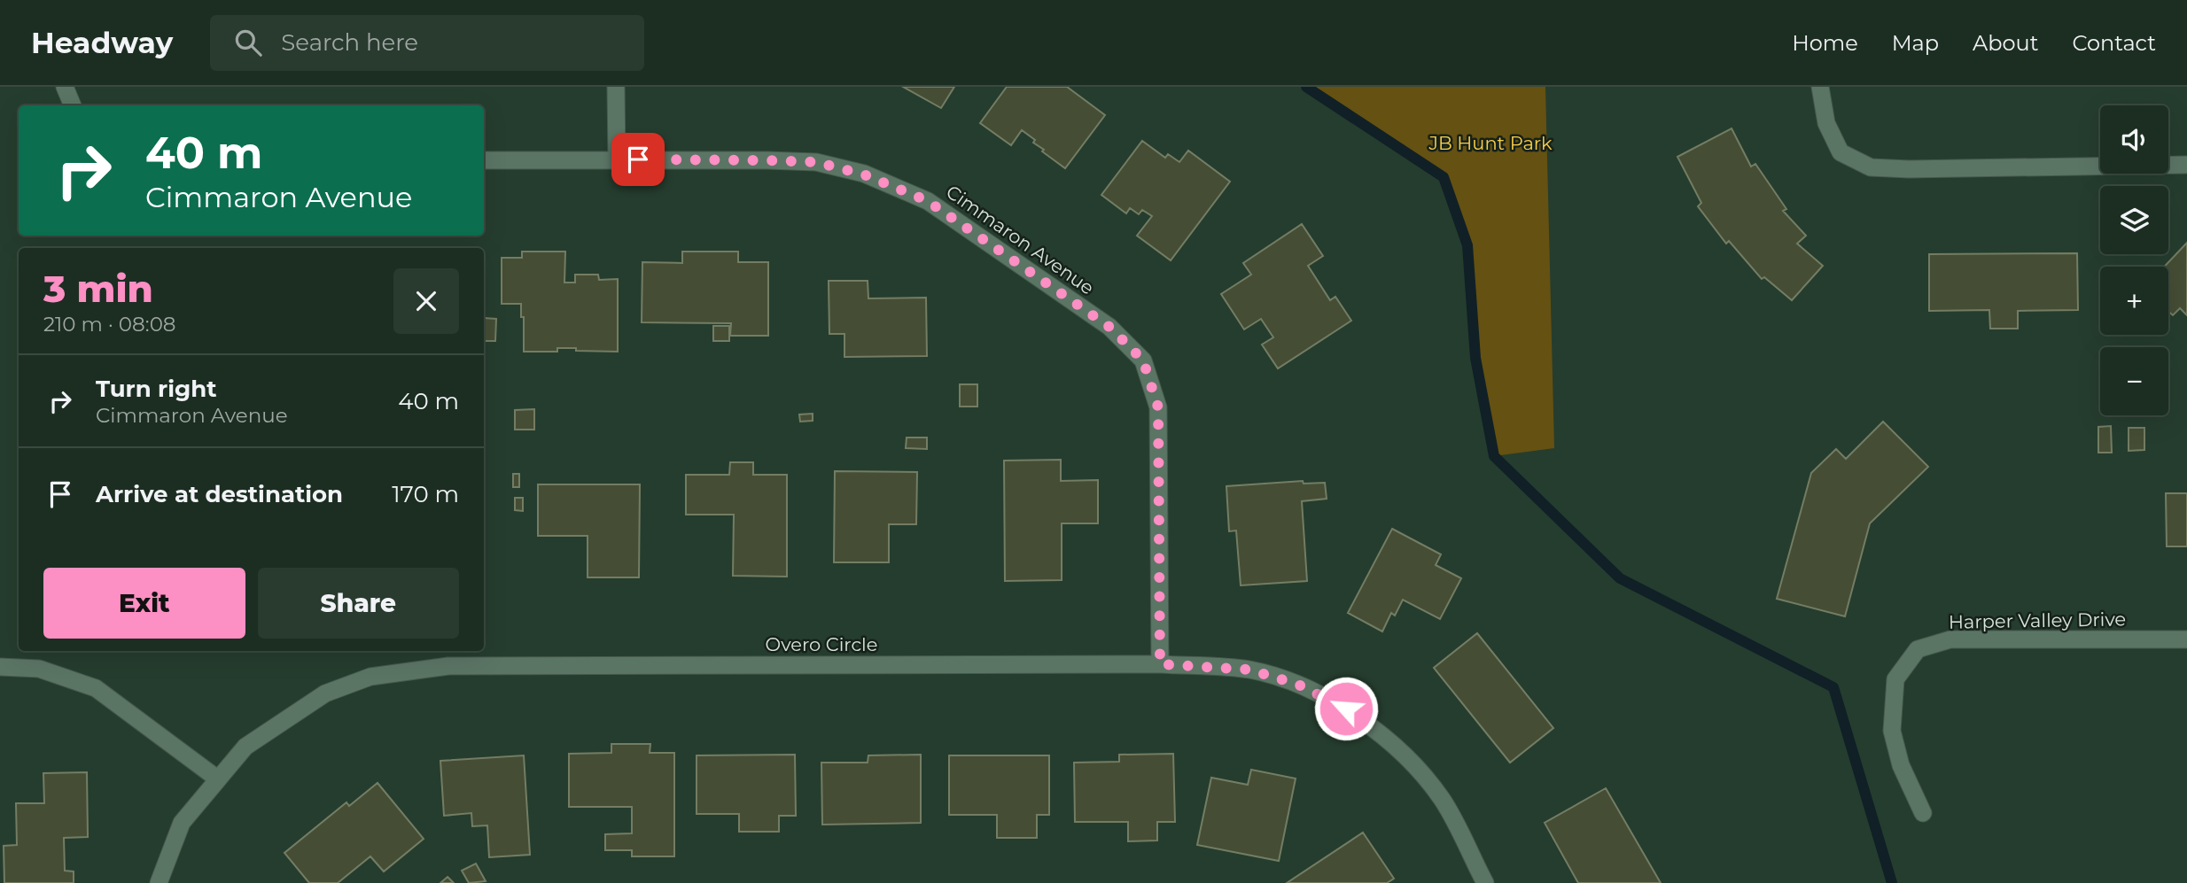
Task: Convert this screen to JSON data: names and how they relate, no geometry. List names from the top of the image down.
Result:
{
  "streets": {
    "street": ["Cimmaron Avenue", "Harper Valley Drive", "Overo Circle"]
  },
  "crossings": [
    ["Cimmaron Avenue", "Overo Circle"]
  ],
  "parks": ["JB Hunt Park"],
  "page": {
    "header": "Headway",
    "search": "Search here",
    "nav": [
      "Home",
      "Map",
      "About",
      "Contact"
    ],
    "map_buttons": ["+", "−"],
    "turn": ["40 m", "Cimmaron Avenue"],
    "heading": ["3 min", "210 m · 08:08"],
    "list": [
      {
        "name": "Turn right",
        "note": "Cimmaron Avenue",
        "value": "40 m"
      },
      {
        "name": "Arrive at destination",
        "value": "170 m"
      }
    ],
    "buttons": ["Exit", "Share"]
  }
}
